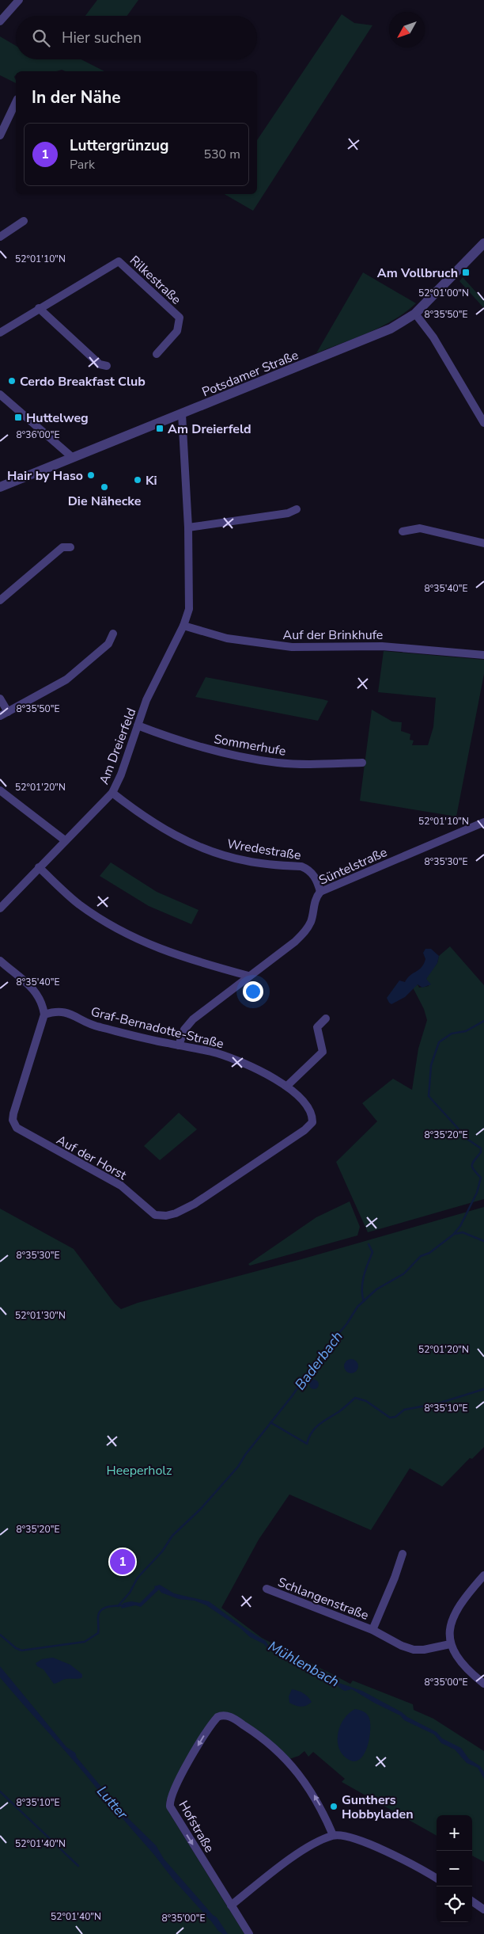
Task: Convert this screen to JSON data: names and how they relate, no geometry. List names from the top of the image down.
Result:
{
  "streets": {
    "street": [
      "Rilkestraße",
      "Potsdamer Straße",
      "Auf der Brinkhufe",
      "Sommerhufe",
      "Am Dreierfeld",
      "Wredestraße",
      "Süntelstraße",
      "Graf-Bernadotte-Straße",
      "Auf der Horst",
      "Schlangenstraße",
      "Hofstraße"
    ]
  },
  "crossings": [
    ["Potsdamer Straße", "Am Dreierfeld"],
    ["Auf der Brinkhufe", "Am Dreierfeld"],
    ["Sommerhufe", "Am Dreierfeld"],
    ["Am Dreierfeld", "Wredestraße"],
    ["Wredestraße", "Süntelstraße"],
    ["Süntelstraße", "Graf-Bernadotte-Straße"],
    ["Graf-Bernadotte-Straße", "Auf der Horst"]
  ],
  "water": ["Baderbach", "Mühlenbach", "Lutter"],
  "parks": ["Heeperholz"],
  "places": {
    "transit": ["Am Vollbruch", "Huttelweg", "Am Dreierfeld"],
    "other": [
      "Cerdo Breakfast Club",
      "Hair by Haso",
      "Ki",
      "Die Nähecke",
      "Gunthers Hobbyladen"
    ]
  },
  "north": "bottom left",
  "page": {
    "search": "Hier suchen",
    "heading": "In der Nähe",
    "list": [
      {
        "mark": "1",
        "name": "Luttergrünzug",
        "note": "Park",
        "value": "530 m"
      }
    ],
    "pins": "1",
    "map_buttons": ["+", "−"]
  },
  "coordinates": [
    "52°01'10\"N",
    "52°01'00\"N",
    "8°35'50\"E",
    "8°36'00\"E",
    "8°35'40\"E",
    "52°01'20\"N",
    "8°35'30\"E",
    "8°35'20\"E",
    "52°01'30\"N",
    "8°35'10\"E",
    "8°35'00\"E",
    "52°01'40\"N"
  ]
}
